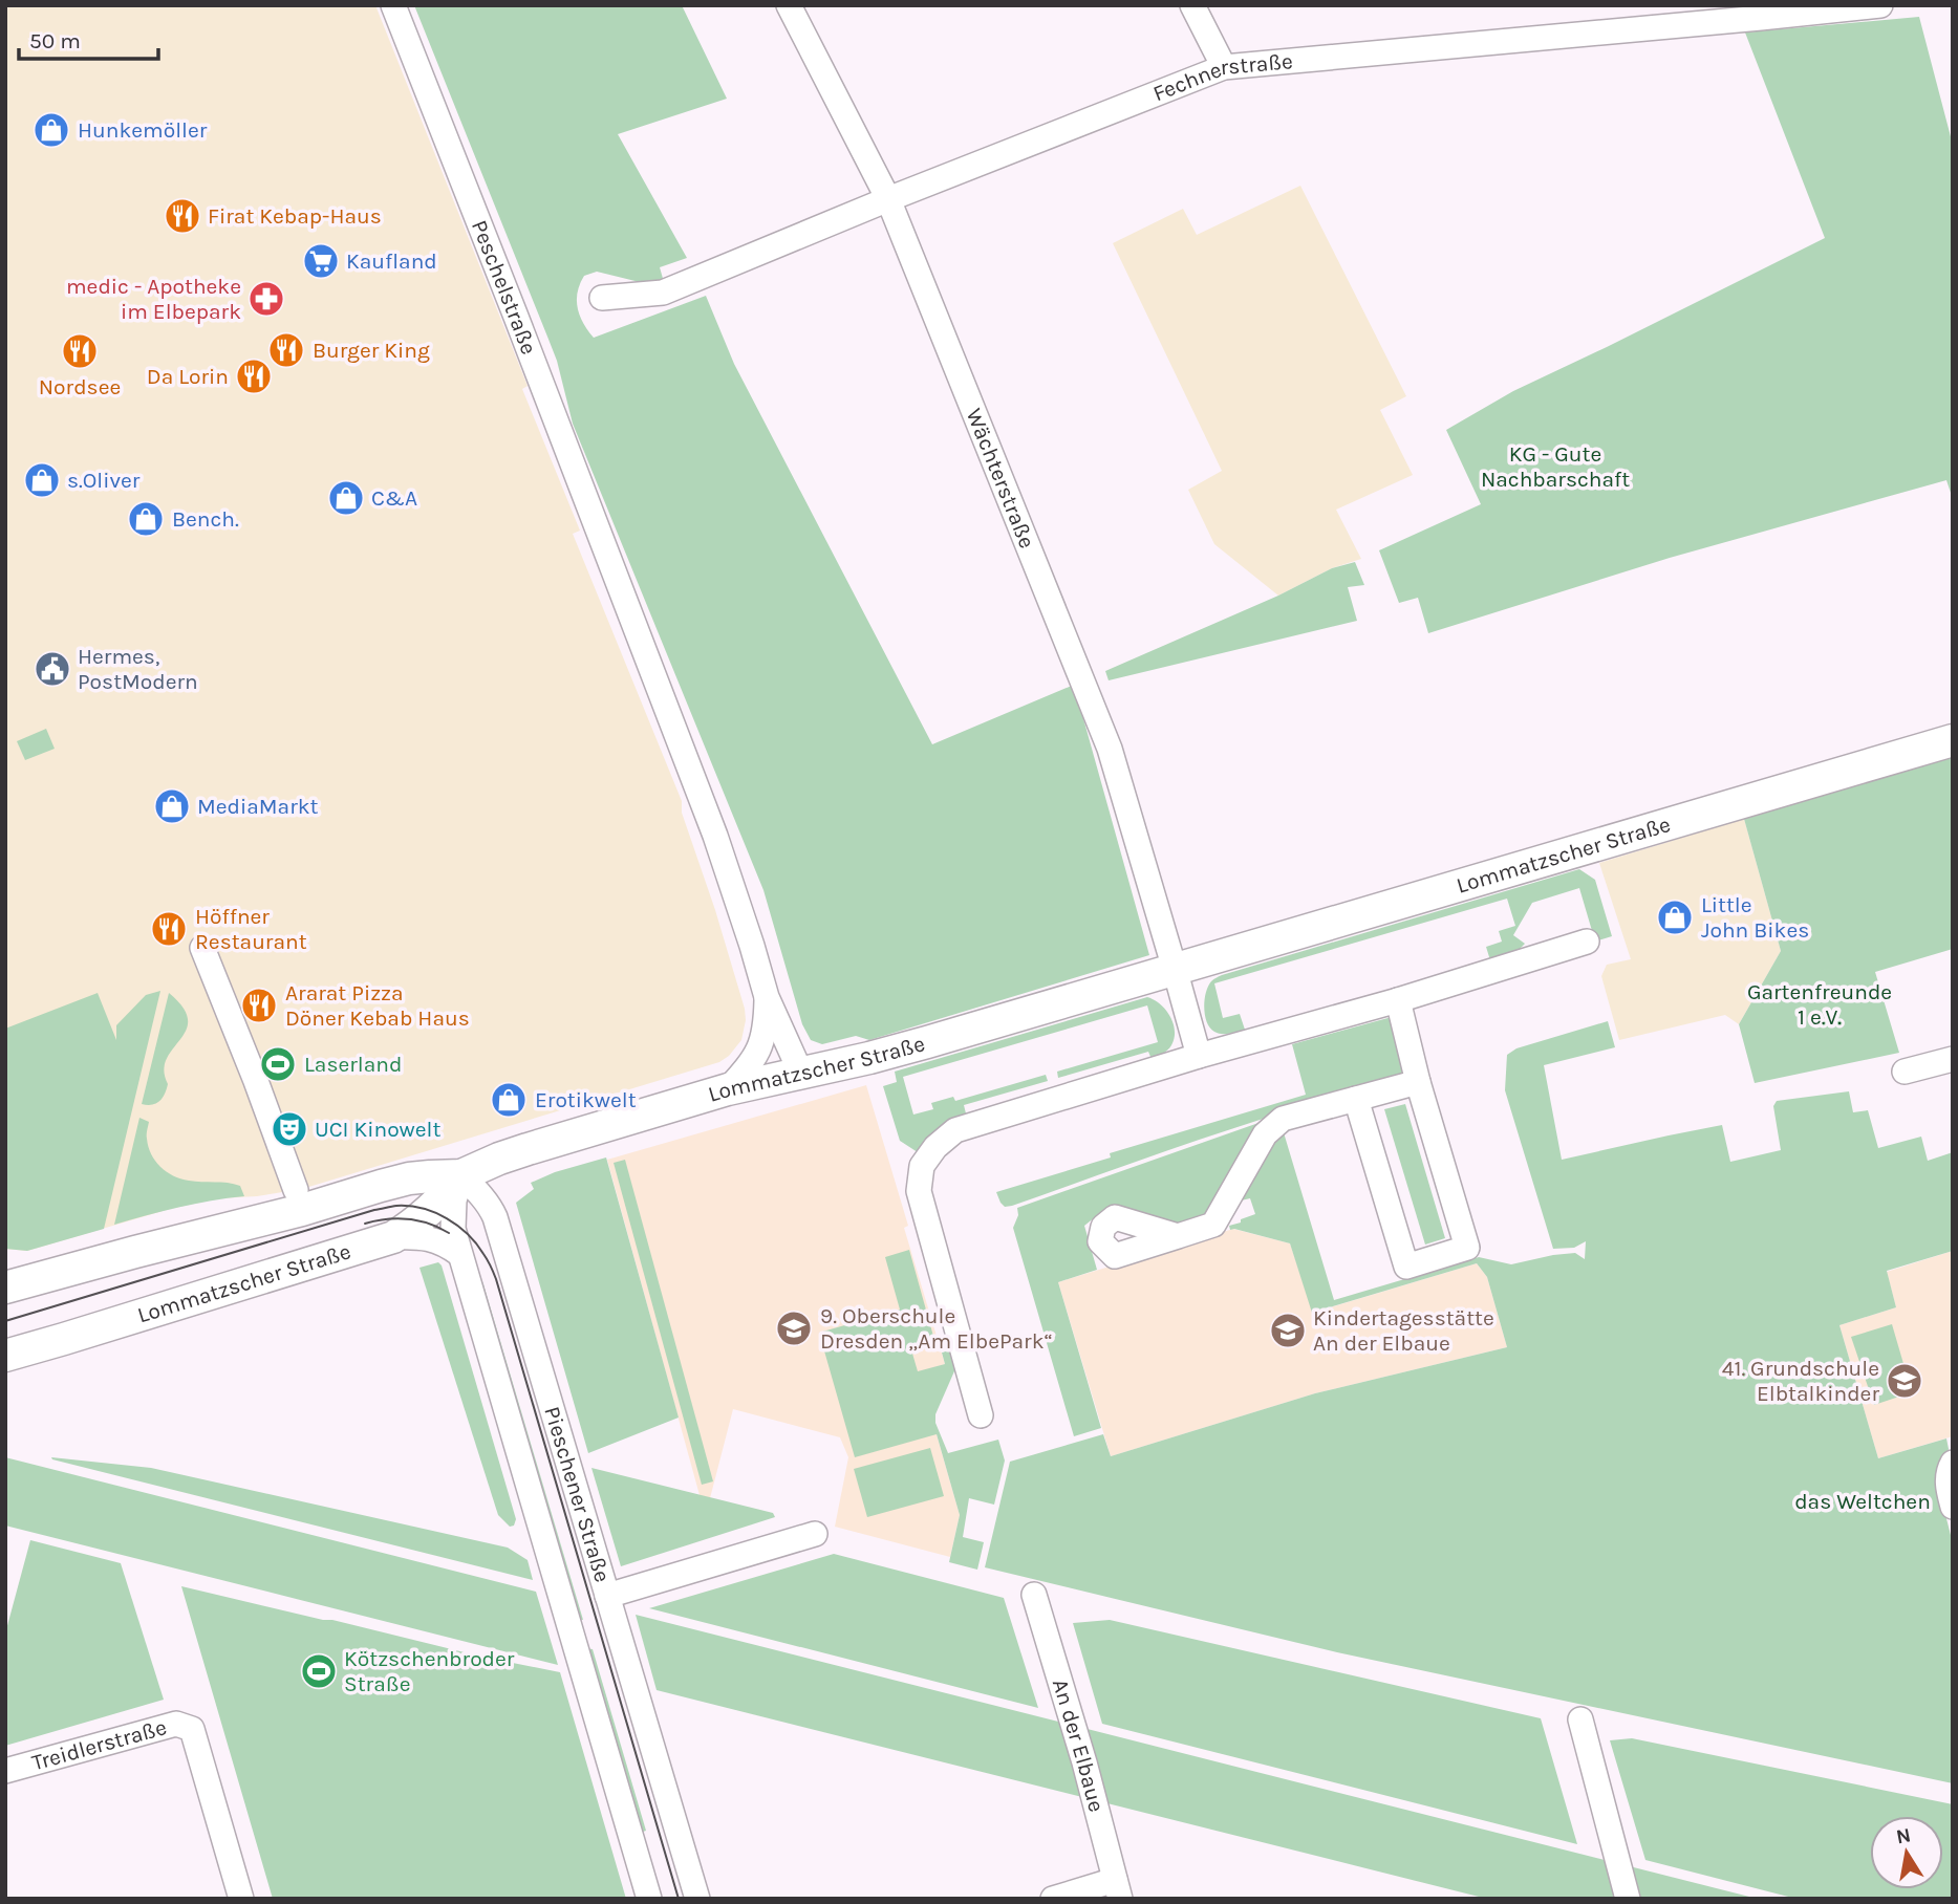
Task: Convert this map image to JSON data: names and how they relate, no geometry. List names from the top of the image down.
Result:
{
  "streets": {
    "main road": ["Lommatzscher Straße"],
    "street": [
      "Fechnerstraße",
      "Peschelstraße",
      "Wächterstraße",
      "Pieschener Straße",
      "Treidlerstraße",
      "An der Elbaue"
    ]
  },
  "crossings": [
    ["Fechnerstraße", "Wächterstraße"],
    ["Wächterstraße", "Lommatzscher Straße"],
    ["Lommatzscher Straße", "Pieschener Straße"]
  ],
  "parks": ["KG - Gute Nachbarschaft", "Gartenfreunde 1 e.V.", "das Weltchen"],
  "places": {
    "shop": [
      "Hunkemöller",
      "s.Oliver",
      "C&A",
      "Bench.",
      "MediaMarkt",
      "Little John Bikes",
      "Erotikwelt"
    ],
    "restaurant": [
      "Firat Kebap-Haus",
      "Burger King",
      "Nordsee",
      "Da Lorin",
      "Höffner Restaurant",
      "Ararat Pizza Döner Kebab Haus"
    ],
    "supermarket": ["Kaufland"],
    "pharmacy": ["medic - Apotheke im Elbepark"],
    "public building": ["Hermes, PostModern"],
    "sports": ["Laserland", "Kötzschenbroder Straße"],
    "theatre": ["UCI Kinowelt"],
    "school or university": ["9. Oberschule Dresden „Am ElbePark“", "Kindertagesstätte An der Elbaue", "41. Grundschule Elbtalkinder"]
  },
  "scale_bar": "50 m",
  "north": "top"
}
